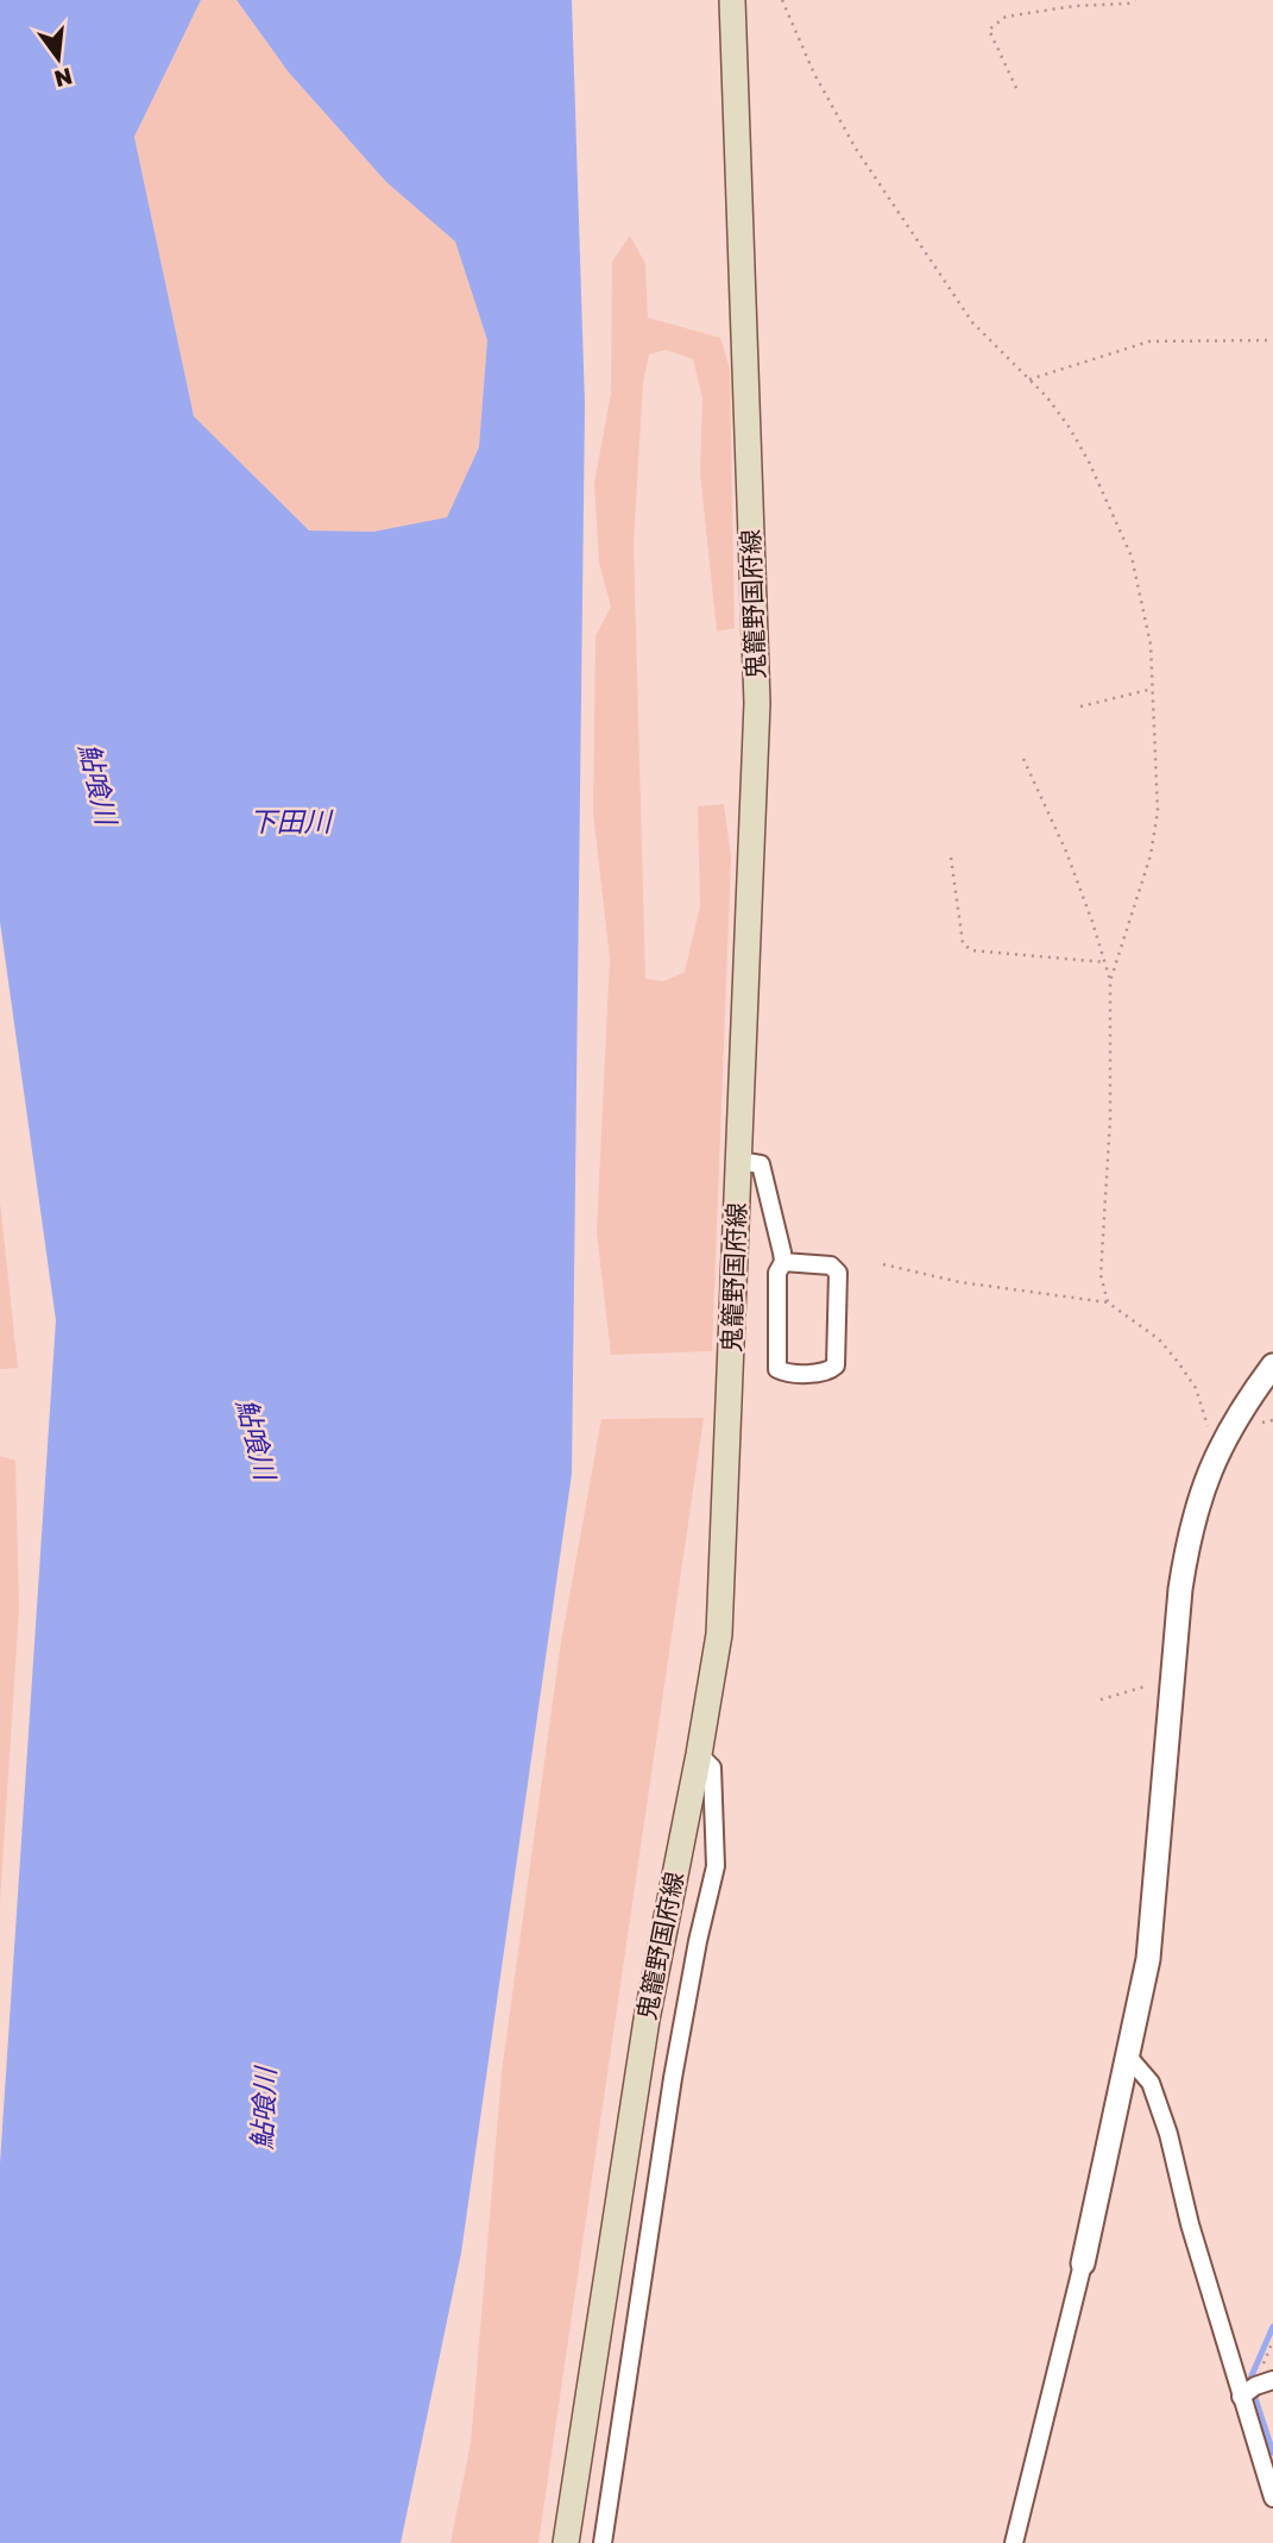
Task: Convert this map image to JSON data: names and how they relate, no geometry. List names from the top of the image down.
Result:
{
  "streets": {
    "main road": ["鬼籠野国府線"]
  },
  "water": ["鮎喰川", "下田川"],
  "north": "bottom"
}
